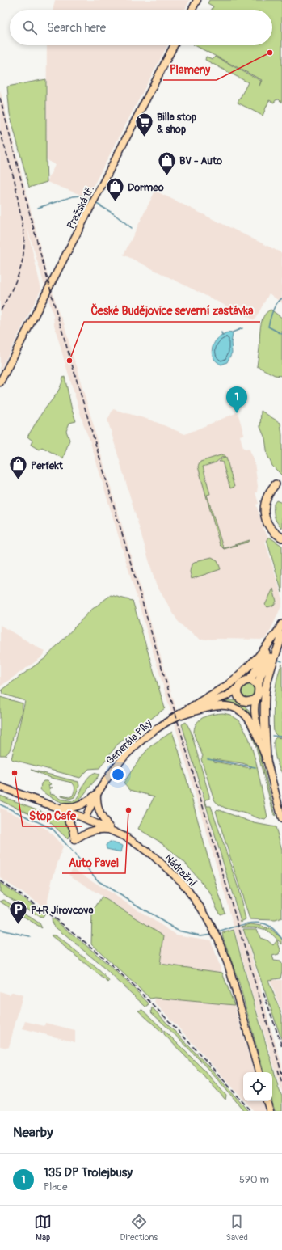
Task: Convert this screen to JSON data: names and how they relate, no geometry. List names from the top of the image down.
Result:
{
  "streets": {
    "main road": ["Pražská tř.", "Generála Píky", "Nádražní"]
  },
  "crossings": [
    ["Generála Píky", "Nádražní"]
  ],
  "places": {
    "other": [
      "Plameny",
      "České Budějovice severní zastávka",
      "Stop Cafe",
      "Auto Pavel"
    ],
    "supermarket": ["Billa stop & shop"],
    "shop": ["BV - Auto", "Dormeo", "Perfekt"],
    "parking": ["P+R Jírovcova"]
  },
  "page": {
    "search": "Search here",
    "pins": "1",
    "heading": "Nearby",
    "list": [
      {
        "mark": "1",
        "name": "135 DP Trolejbusy",
        "note": "Place",
        "value": "590 m"
      }
    ],
    "nav": ["Map", "Directions", "Saved"]
  }
}
